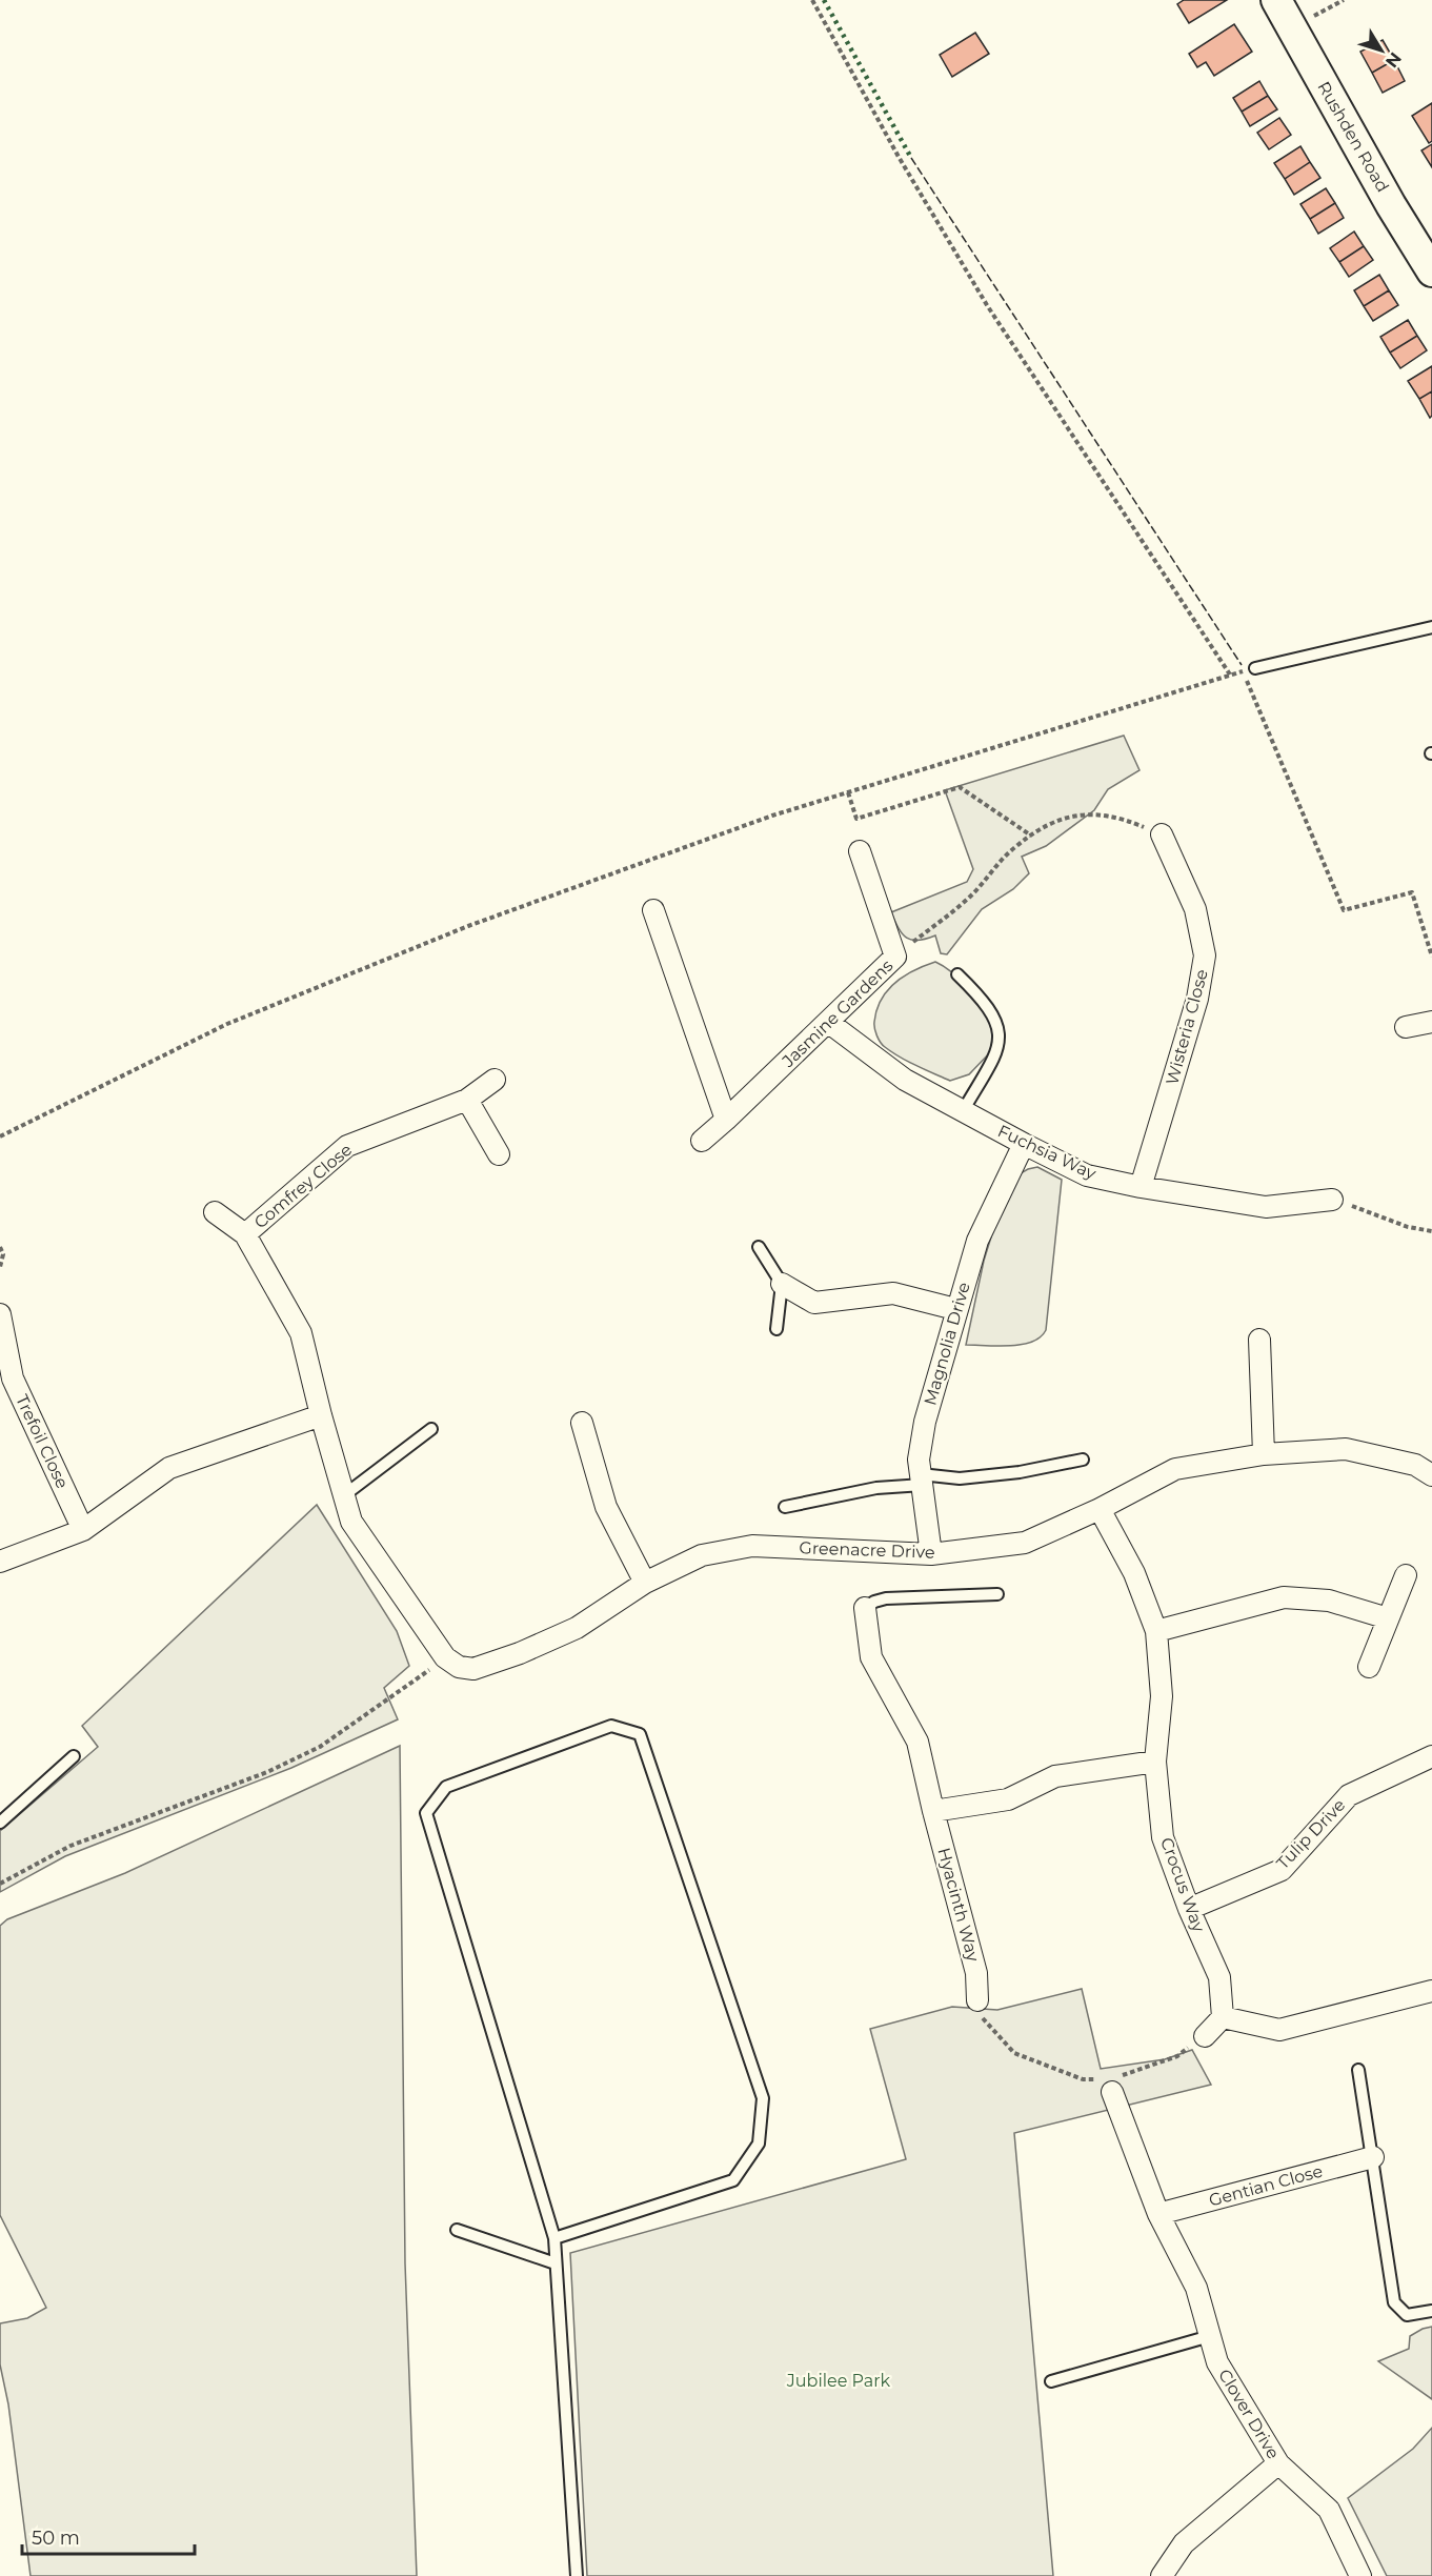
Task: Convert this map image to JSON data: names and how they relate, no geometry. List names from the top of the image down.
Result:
{
  "streets": {
    "street": [
      "Rushden Road",
      "Jasmine Gardens",
      "Wisteria Close",
      "Fuchsia Way",
      "Comfrey Close",
      "Magnolia Drive",
      "Trefoil Close",
      "Greenacre Drive",
      "Tulip Drive",
      "Crocus Way",
      "Hyacinth Way",
      "Gentian Close",
      "Clover Drive"
    ]
  },
  "crossings": [
    ["Jasmine Gardens", "Fuchsia Way"],
    ["Wisteria Close", "Fuchsia Way"],
    ["Fuchsia Way", "Magnolia Drive"],
    ["Magnolia Drive", "Greenacre Drive"],
    ["Greenacre Drive", "Crocus Way"],
    ["Tulip Drive", "Crocus Way"],
    ["Gentian Close", "Clover Drive"]
  ],
  "parks": ["Jubilee Park"],
  "scale_bar": "50 m",
  "north": "bottom right"
}
